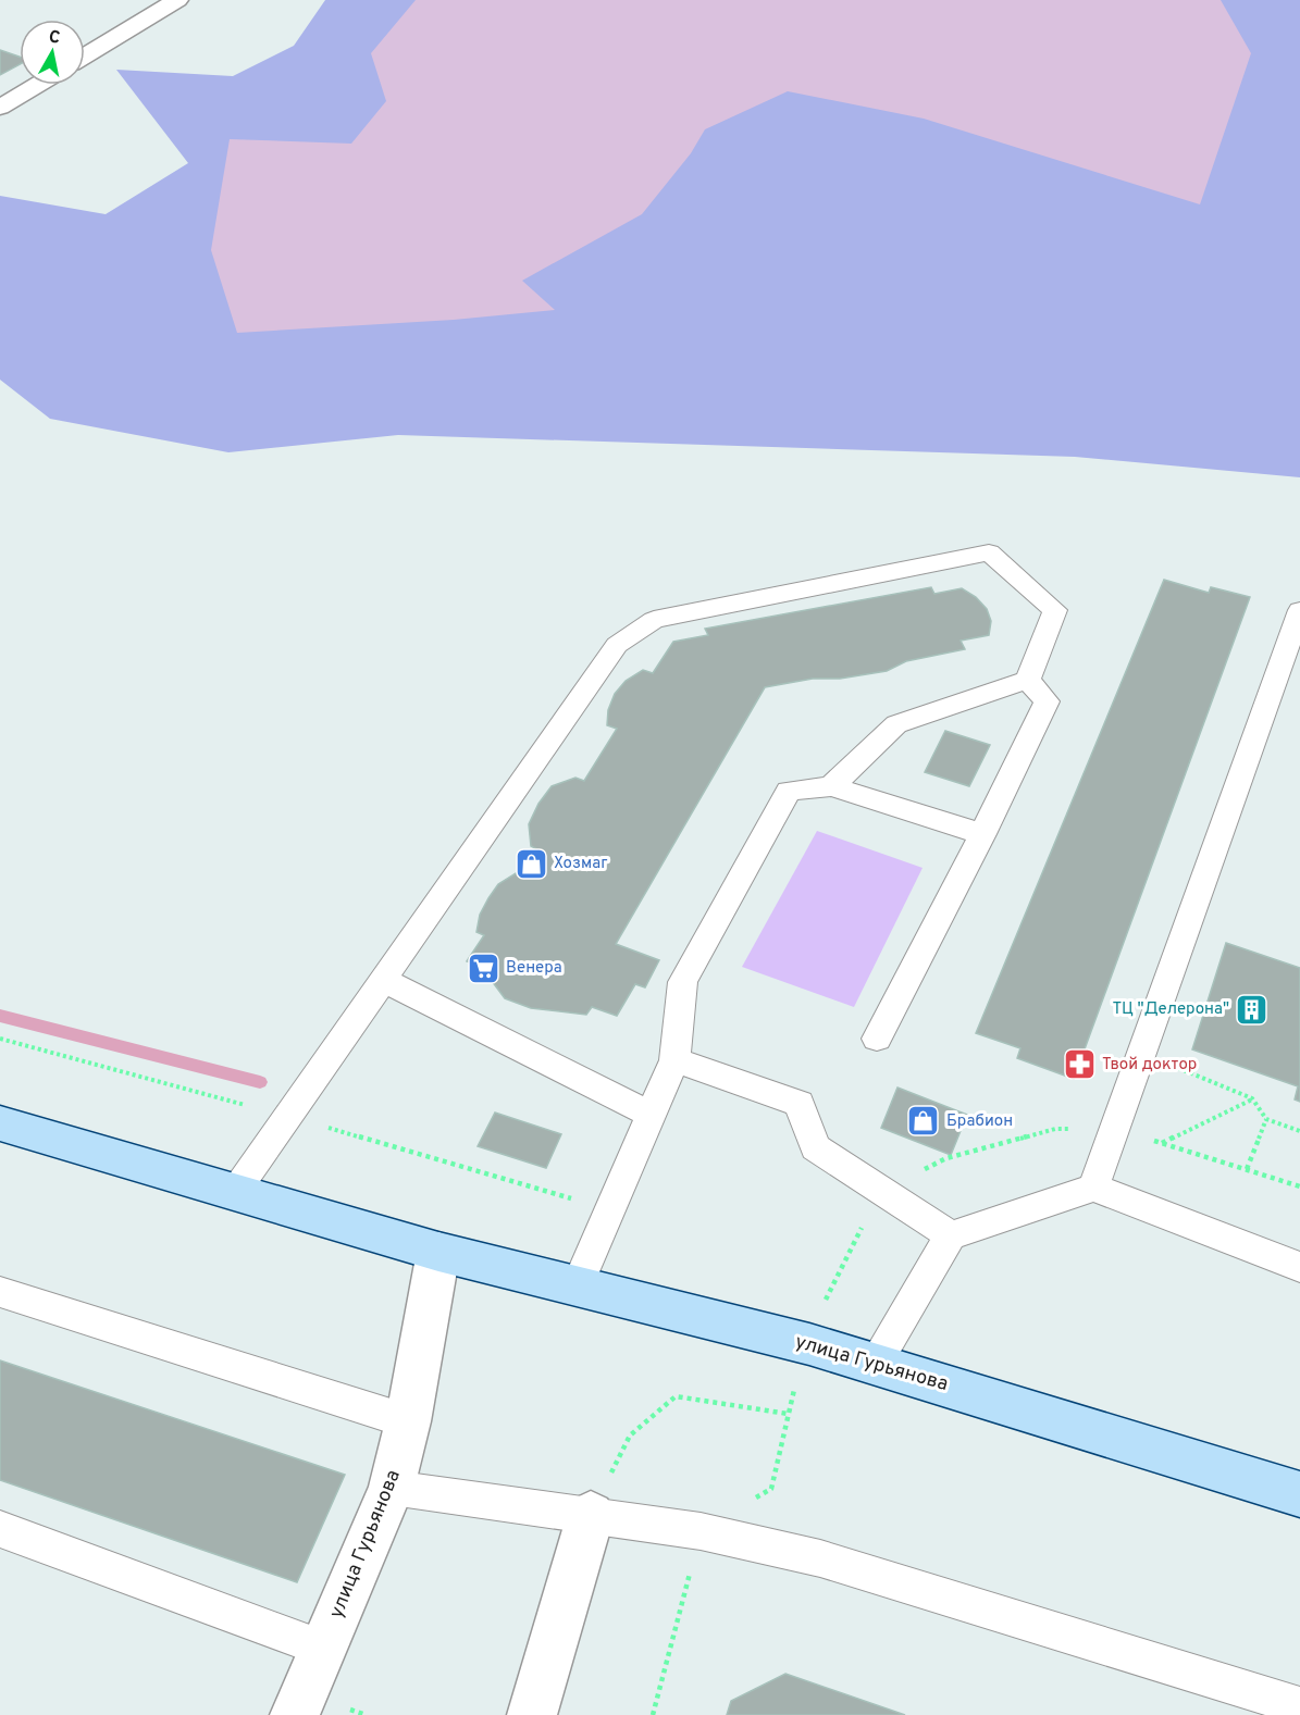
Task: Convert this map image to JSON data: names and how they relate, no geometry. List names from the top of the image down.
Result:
{
  "streets": {
    "street": ["улица Гурьянова"]
  },
  "places": {
    "shop": ["Хозмаг", "Брабион"],
    "supermarket": ["Венера"],
    "building": ["ТЦ \"Делерона\""],
    "pharmacy": ["Твой доктор"]
  },
  "north": "top"
}
